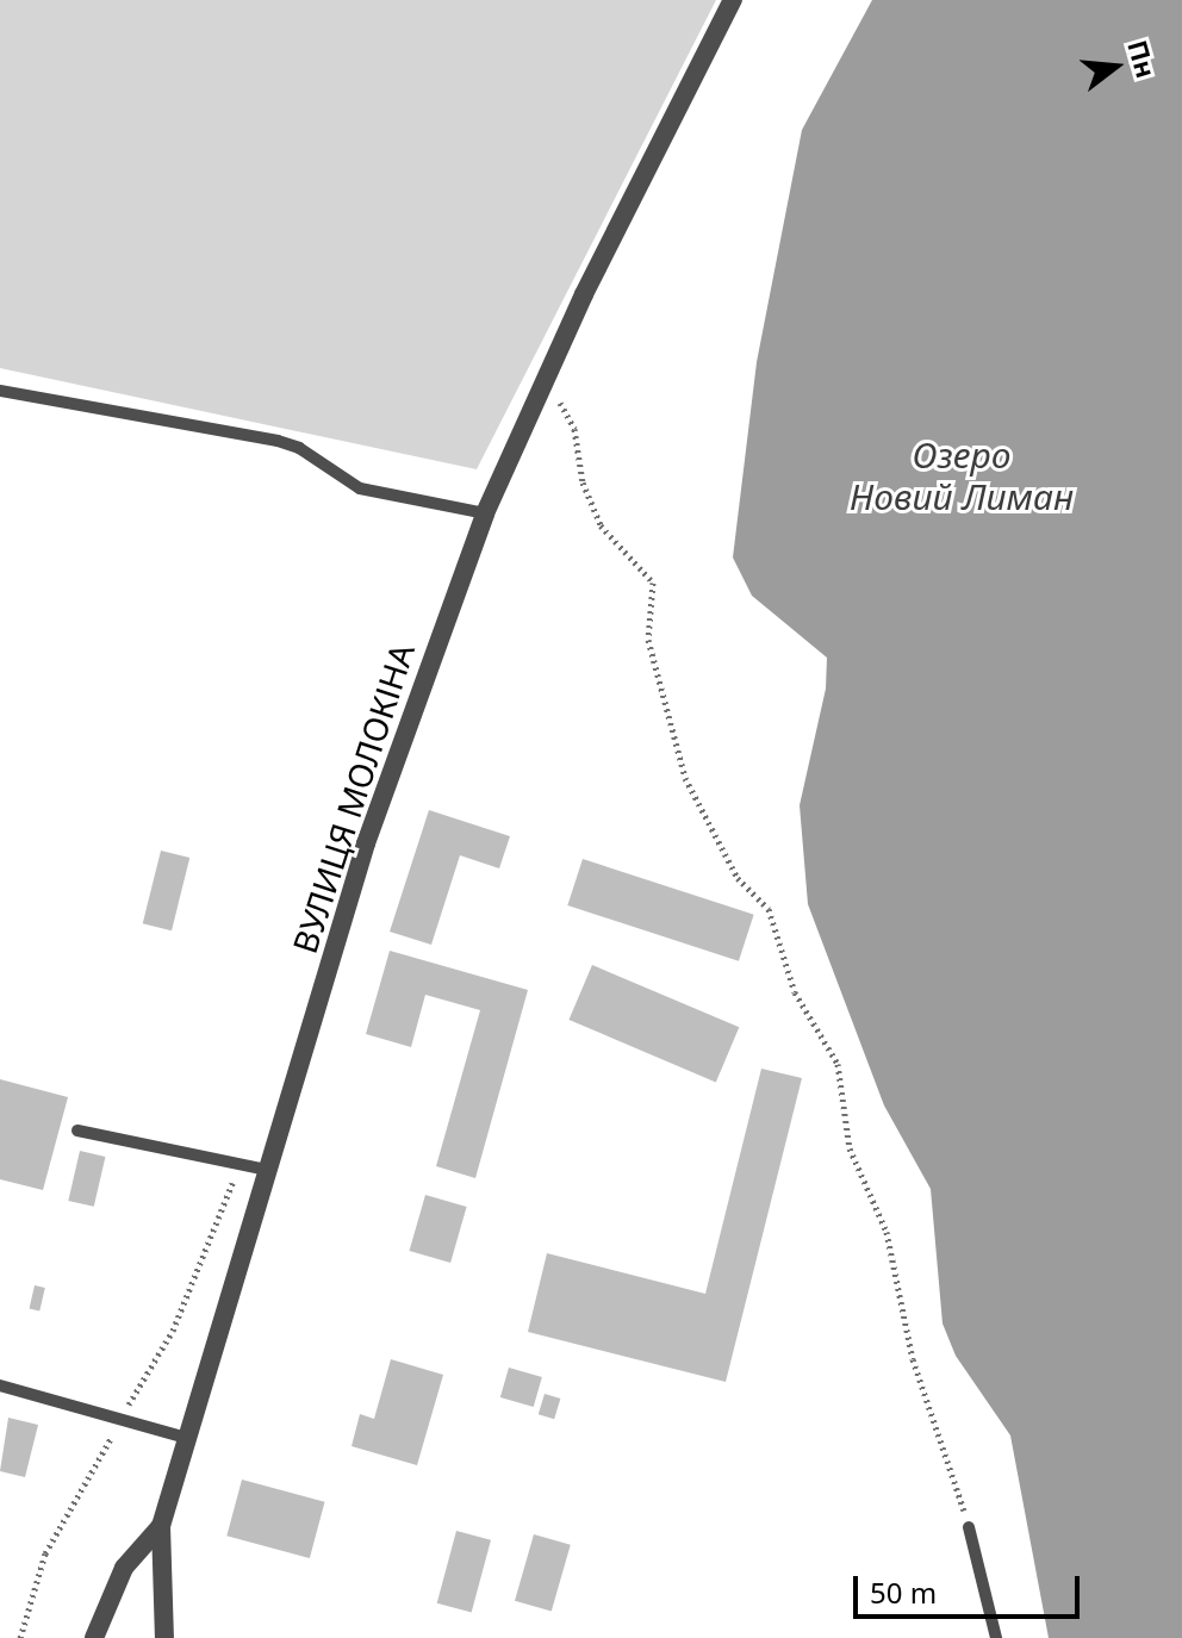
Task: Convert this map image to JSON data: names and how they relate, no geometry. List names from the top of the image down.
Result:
{
  "streets": {
    "street": ["ВУЛИЦЯ МОЛОКІНА"]
  },
  "water": ["Озеро Новий Лиман"],
  "scale_bar": "50 m",
  "north": "right"
}
